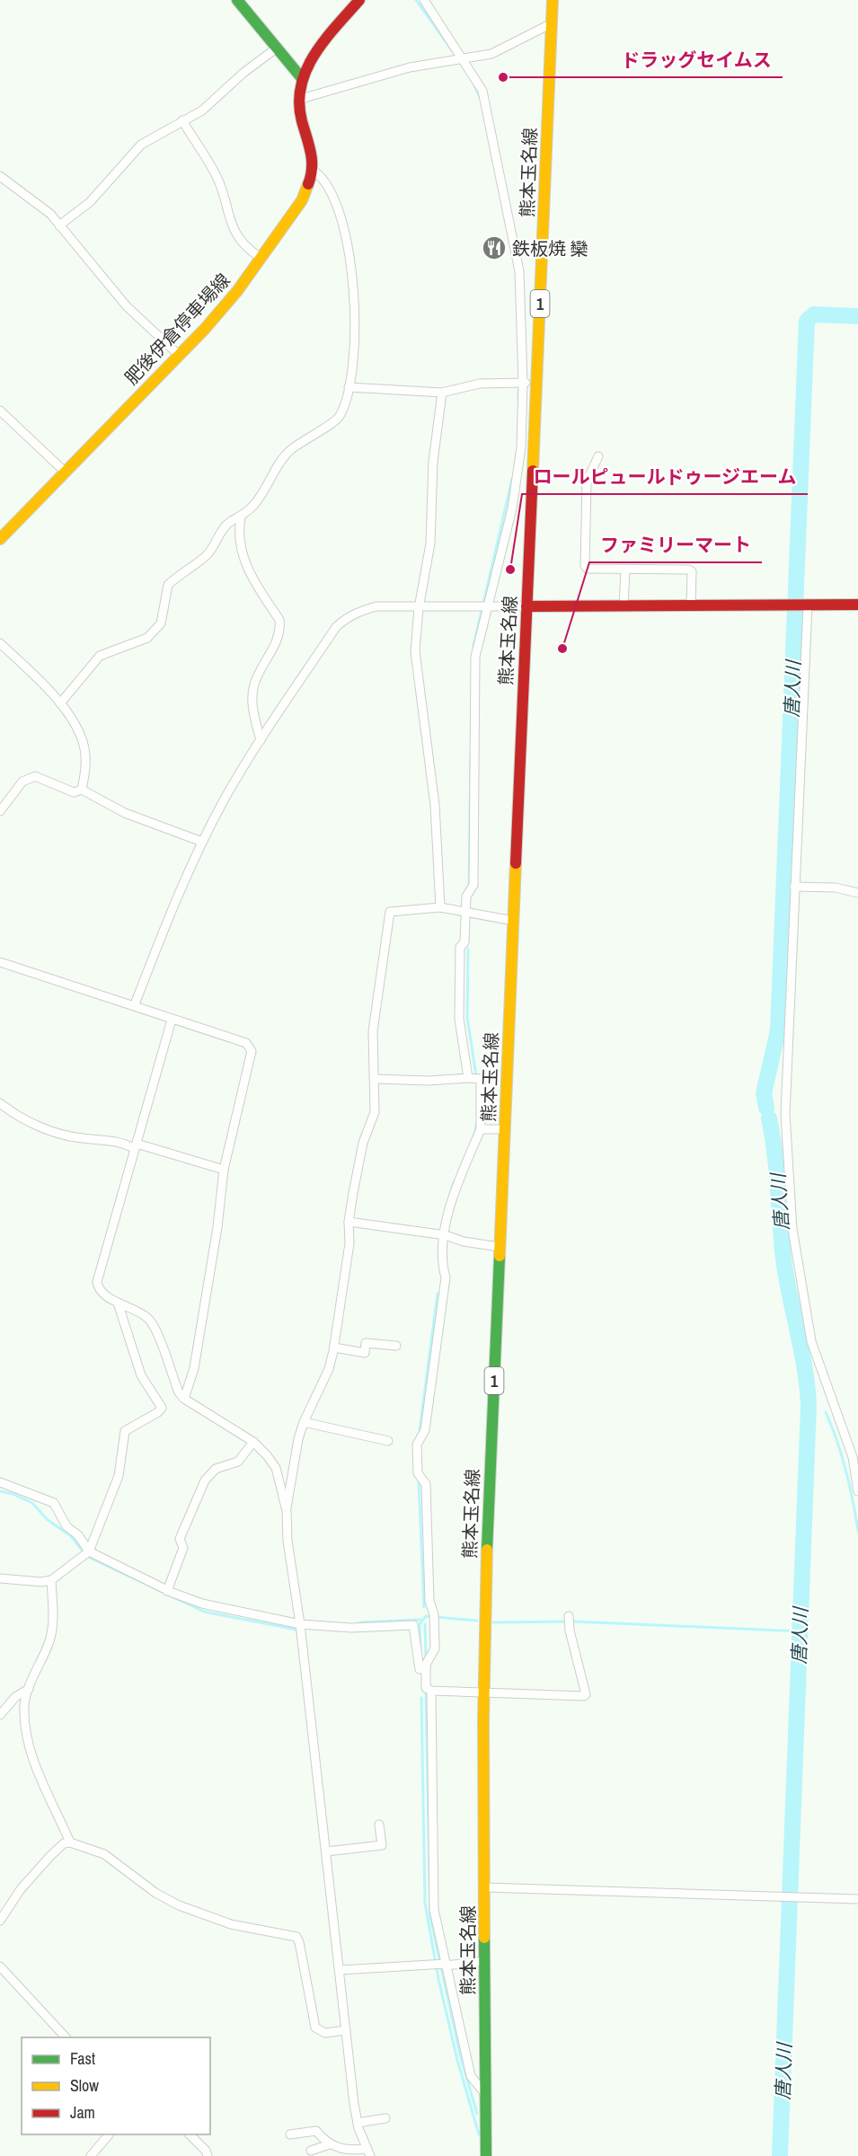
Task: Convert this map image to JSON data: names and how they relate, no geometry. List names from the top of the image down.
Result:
{
  "streets": {
    "main road": ["熊本玉名線", "1", "肥後伊倉停車場線"]
  },
  "water": ["唐人川"],
  "places": {
    "other": ["ドラッグセイムス", "ロールピュールドゥージエーム", "ファミリーマート"],
    "restaurant": ["鉄板焼 欒"]
  },
  "legend": ["Fast", "Slow", "Jam"]
}
